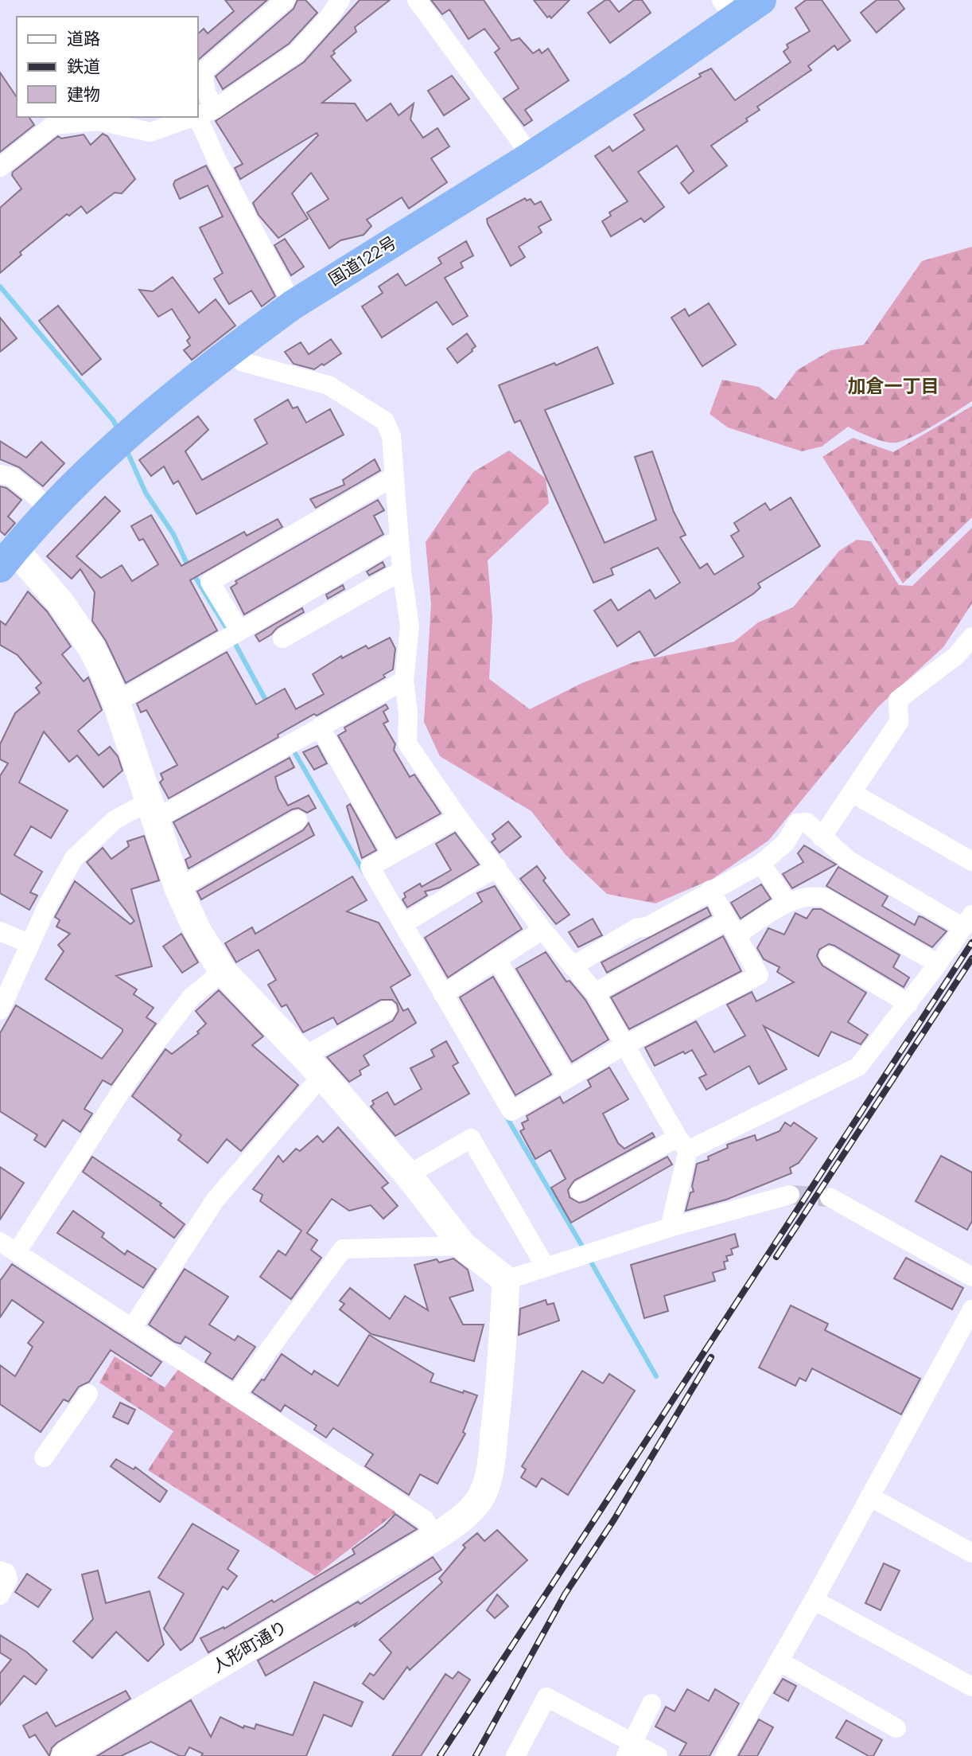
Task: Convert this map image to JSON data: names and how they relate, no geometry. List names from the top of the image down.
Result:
{
  "streets": {
    "highway": ["国道122号"],
    "street": ["人形町通り"]
  },
  "districts": ["加倉一丁目"],
  "legend": ["道路", "鉄道", "建物"]
}
